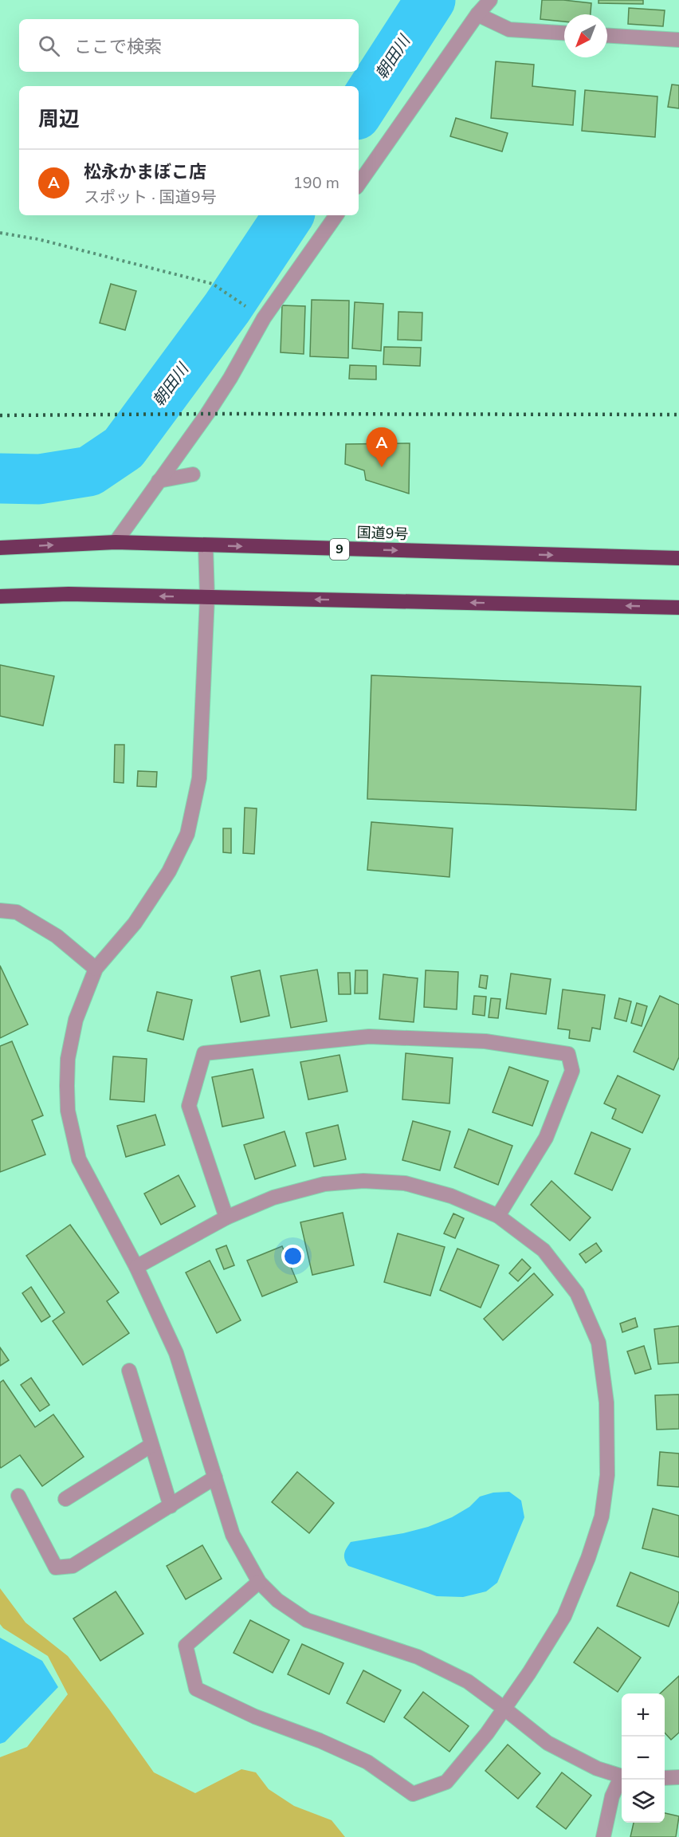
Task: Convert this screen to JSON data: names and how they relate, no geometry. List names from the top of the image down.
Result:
{
  "streets": {
    "highway": ["国道9号", "9"]
  },
  "water": ["朝田川"],
  "north": "bottom left",
  "page": {
    "search": "ここで検索",
    "heading": "周辺",
    "list": [
      {
        "mark": "A",
        "name": "松永かまぼこ店",
        "note": "スポット · 国道9号",
        "value": "190 m"
      }
    ],
    "pins": "A",
    "map_buttons": ["+", "−"]
  }
}
